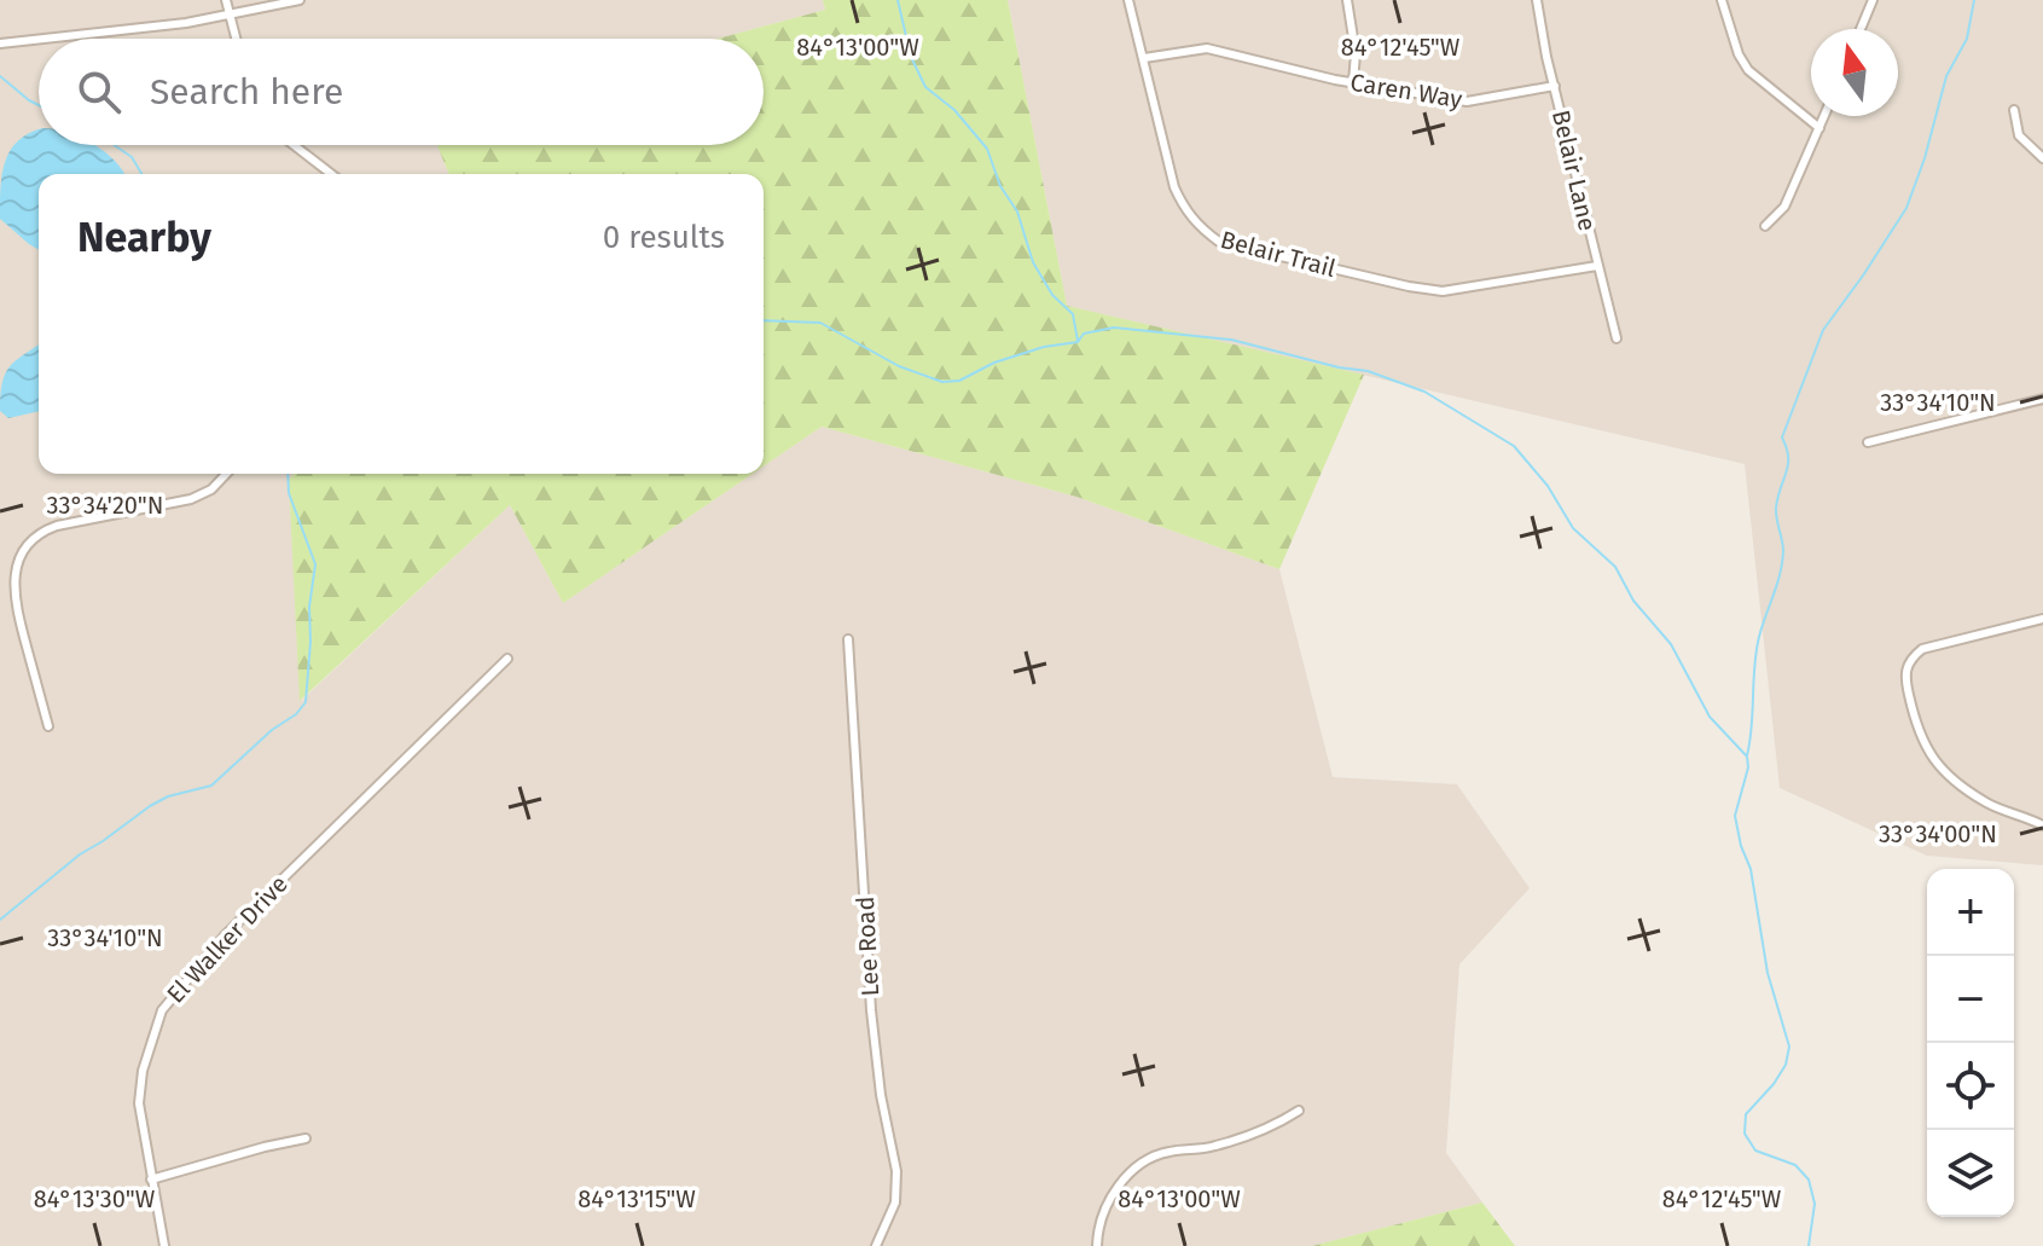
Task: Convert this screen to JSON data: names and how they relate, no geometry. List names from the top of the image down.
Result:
{
  "streets": {
    "street": [
      "Caren Way",
      "Belair Lane",
      "Belair Trail",
      "El Walker Drive",
      "Lee Road"
    ]
  },
  "crossings": [
    ["Caren Way", "Belair Lane"],
    ["Caren Way", "Belair Trail"],
    ["Belair Lane", "Belair Trail"]
  ],
  "north": "top",
  "page": {
    "search": "Search here",
    "heading": ["Nearby", "0 results"],
    "map_buttons": ["+", "−"]
  },
  "coordinates": [
    "84°13'00\"W",
    "84°12'45\"W",
    "33°34'10\"N",
    "33°34'20\"N",
    "33°34'00\"N",
    "84°13'30\"W",
    "84°13'15\"W"
  ]
}
